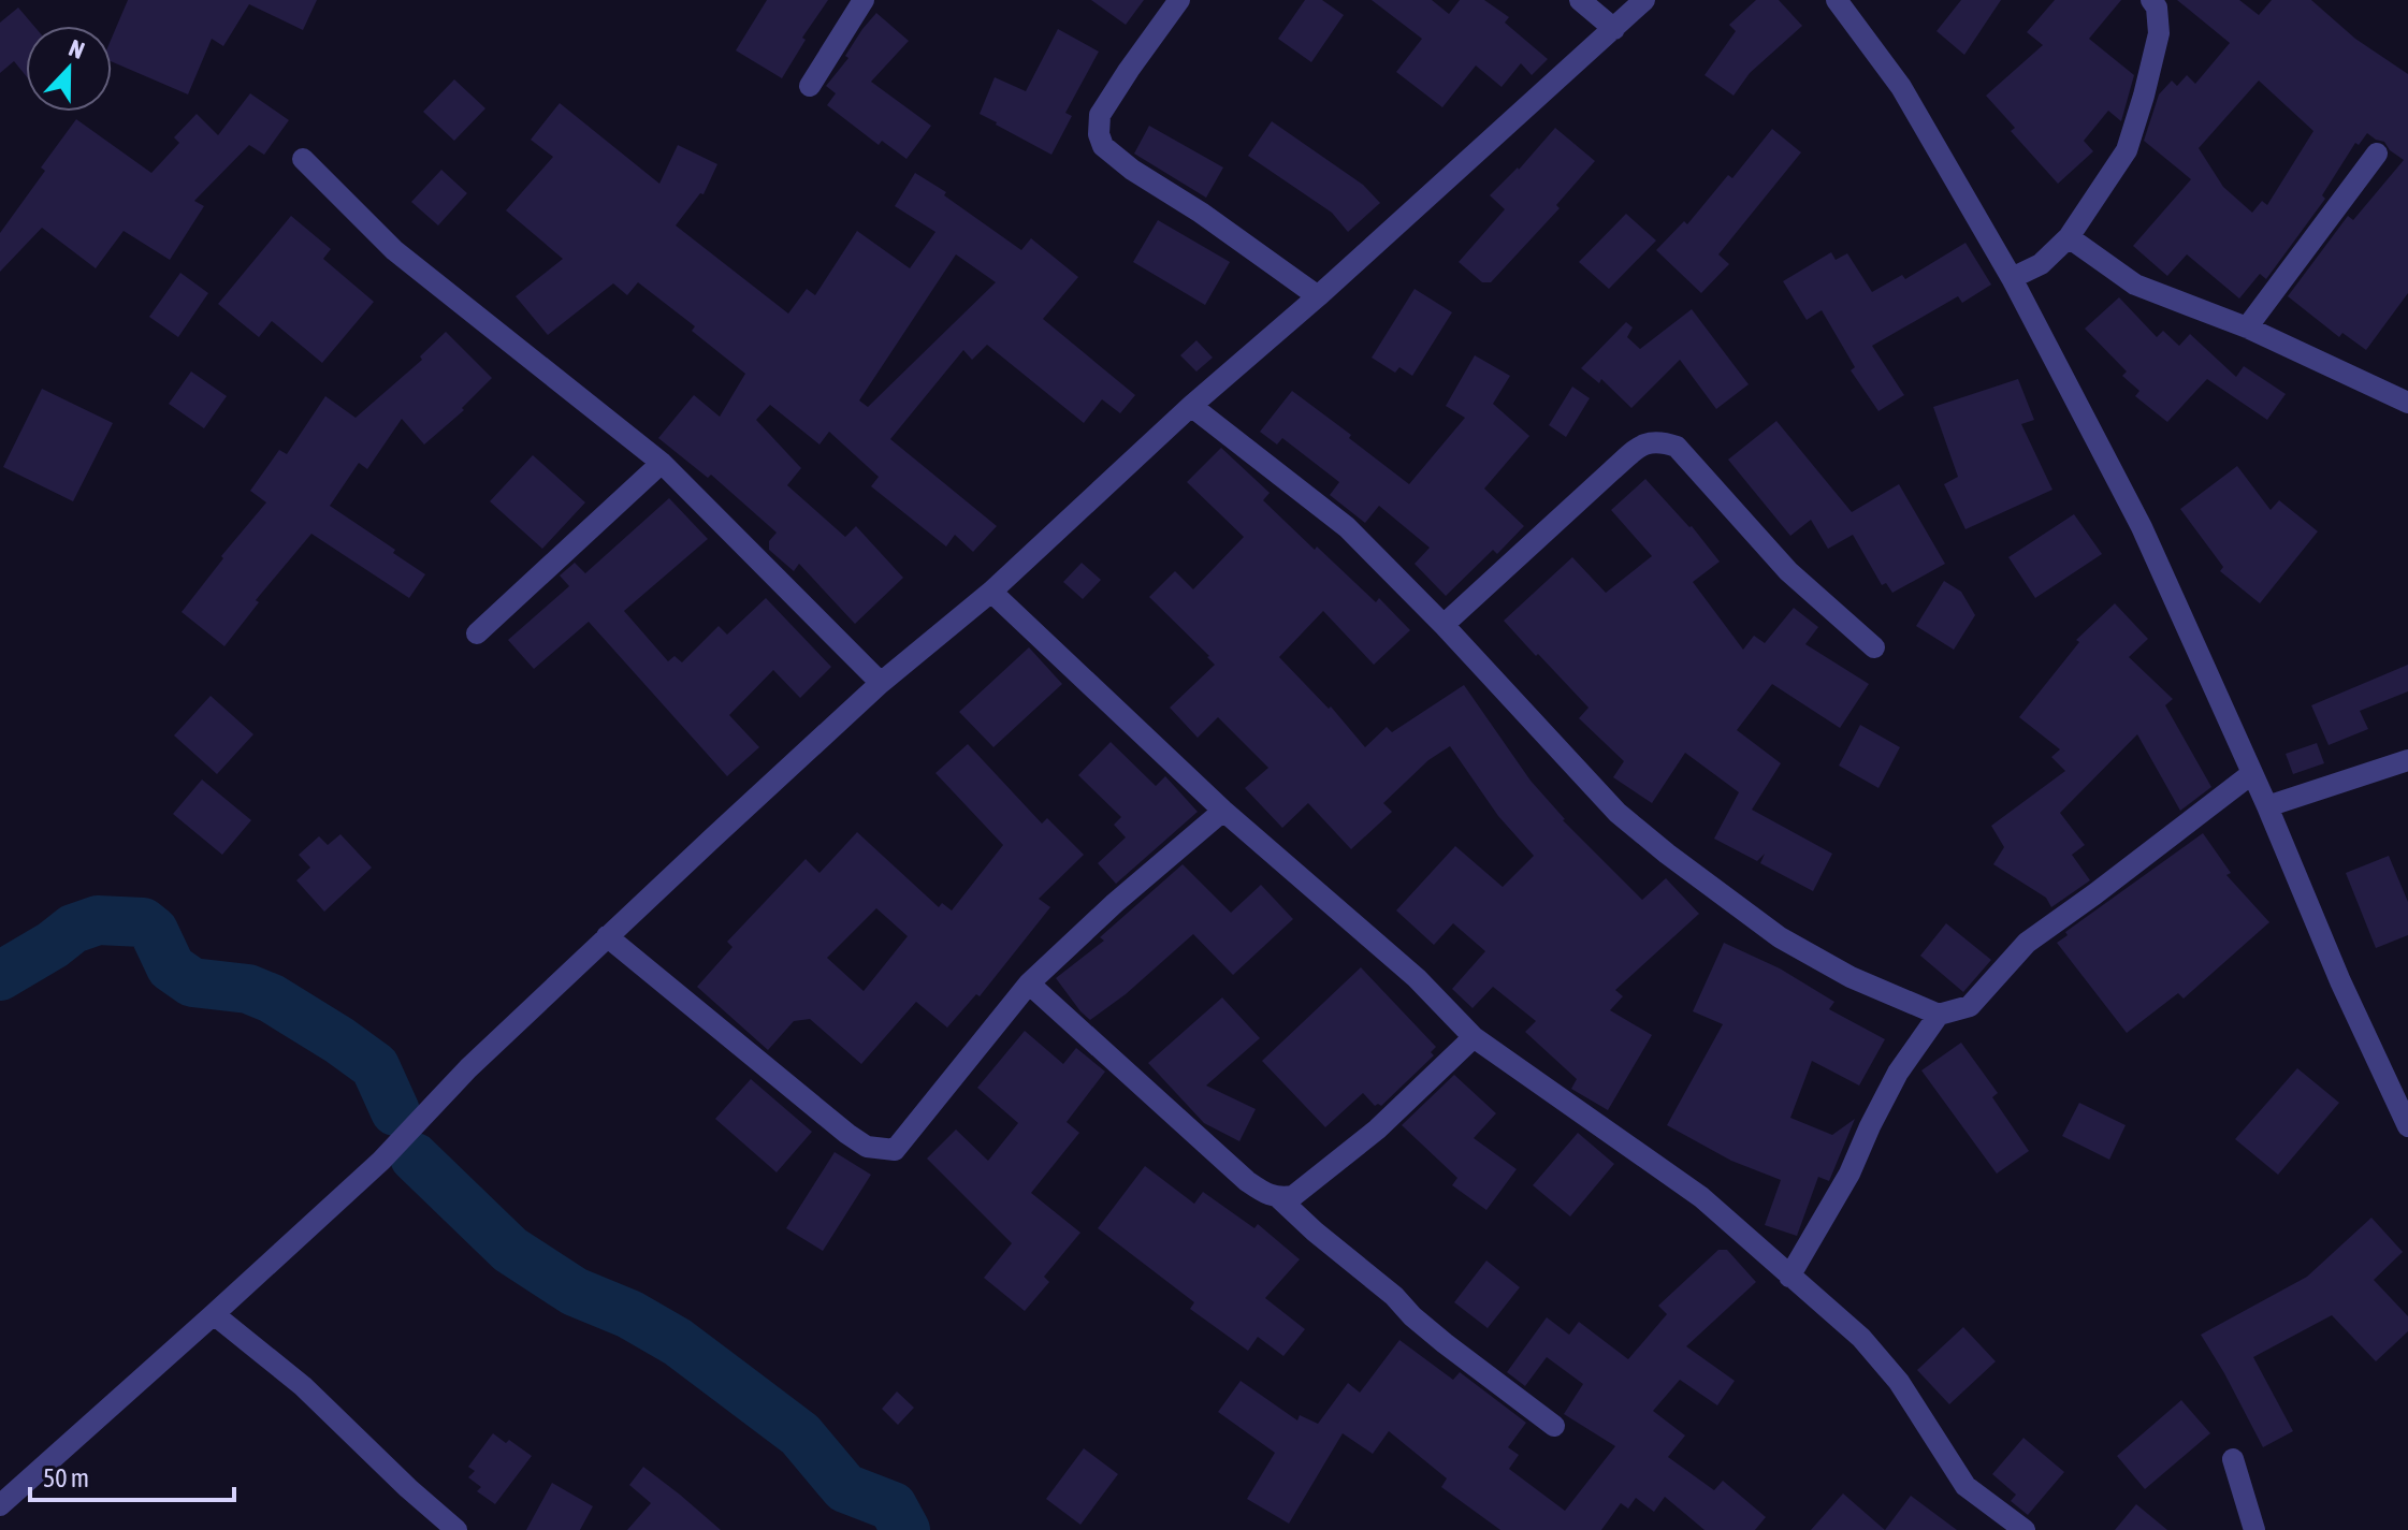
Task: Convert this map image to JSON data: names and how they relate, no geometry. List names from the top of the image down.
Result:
{
  "scale_bar": "50 m",
  "north": "top"
}
